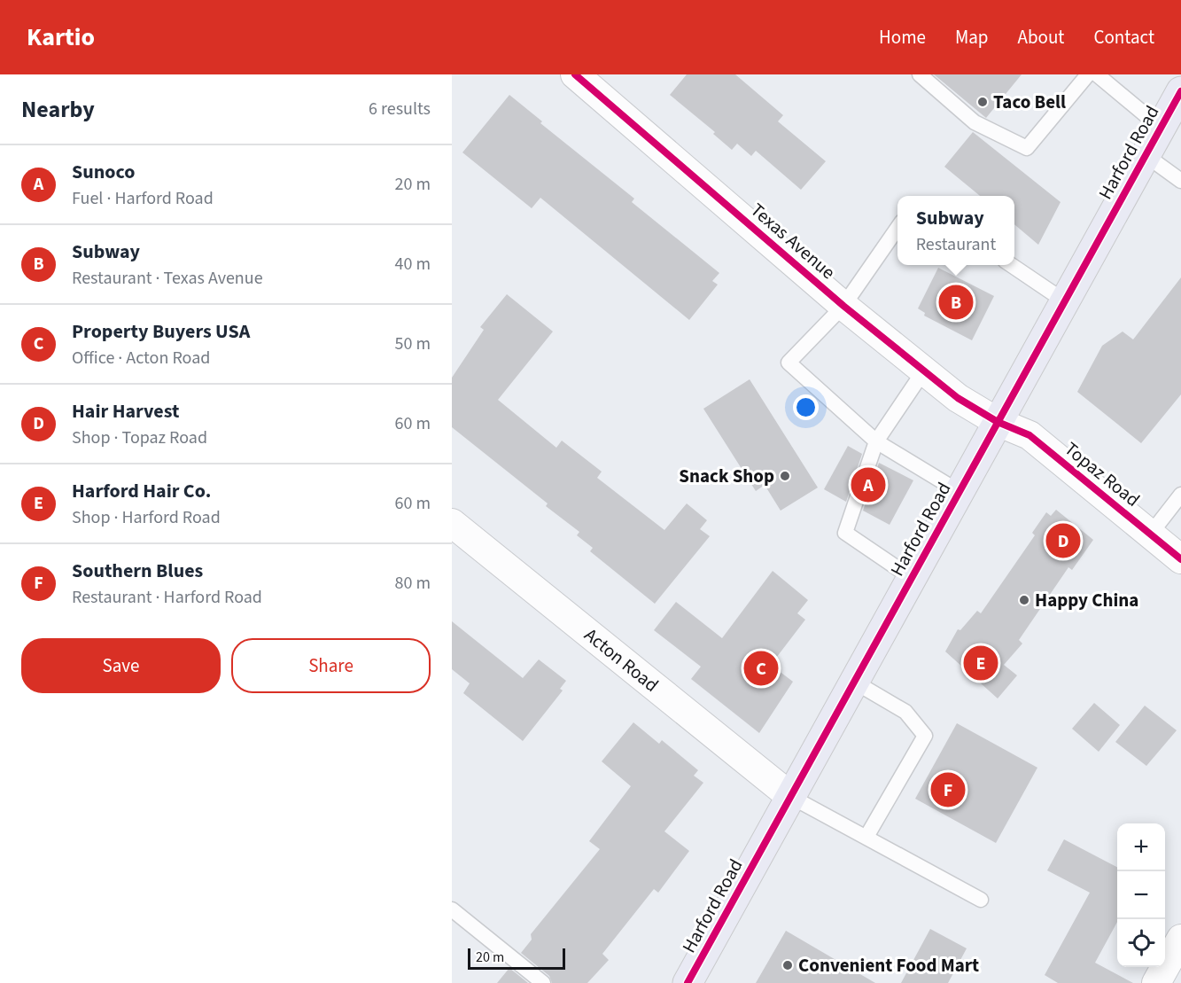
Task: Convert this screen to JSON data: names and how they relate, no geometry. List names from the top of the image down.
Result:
{
  "streets": {
    "main road": ["Harford Road"],
    "street": ["Texas Avenue", "Topaz Road", "Acton Road"]
  },
  "crossings": [
    ["Harford Road", "Texas Avenue"],
    ["Harford Road", "Topaz Road"],
    ["Harford Road", "Acton Road"],
    ["Texas Avenue", "Topaz Road"]
  ],
  "places": [
    "Taco Bell",
    "Snack Shop",
    "Happy China",
    "Convenient Food Mart"
  ],
  "scale_bar": "20 m",
  "page": {
    "header": "Kartio",
    "nav": [
      "Home",
      "Map",
      "About",
      "Contact"
    ],
    "heading": ["Nearby", "6 results"],
    "list": [
      {
        "mark": "A",
        "name": "Sunoco",
        "note": "Fuel · Harford Road",
        "value": "20 m"
      },
      {
        "mark": "B",
        "name": "Subway",
        "note": "Restaurant · Texas Avenue",
        "value": "40 m"
      },
      {
        "mark": "C",
        "name": "Property Buyers USA",
        "note": "Office · Acton Road",
        "value": "50 m"
      },
      {
        "mark": "D",
        "name": "Hair Harvest",
        "note": "Shop · Topaz Road",
        "value": "60 m"
      },
      {
        "mark": "E",
        "name": "Harford Hair Co.",
        "note": "Shop · Harford Road",
        "value": "60 m"
      },
      {
        "mark": "F",
        "name": "Southern Blues",
        "note": "Restaurant · Harford Road",
        "value": "80 m"
      }
    ],
    "popup": ["Subway", "Restaurant"],
    "pins": [
      "B",
      "A",
      "D",
      "E",
      "C",
      "F"
    ],
    "buttons": ["Save", "Share"],
    "map_buttons": ["+", "−"],
    "scale": "20 m"
  }
}
